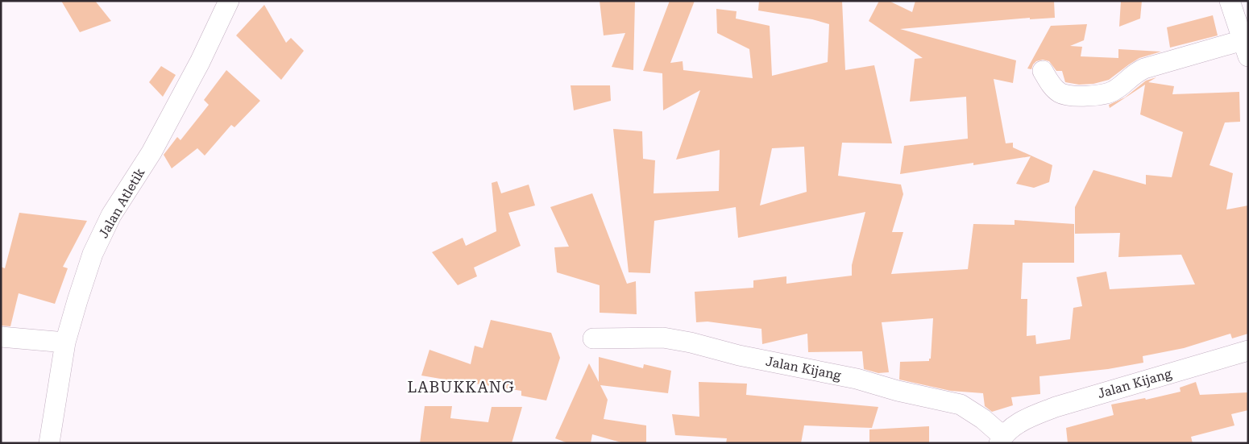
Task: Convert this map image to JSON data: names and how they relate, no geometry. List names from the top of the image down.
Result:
{
  "streets": {
    "street": ["Jalan Atletik", "Jalan Kijang"]
  },
  "districts": ["LABUKKANG"]
}
